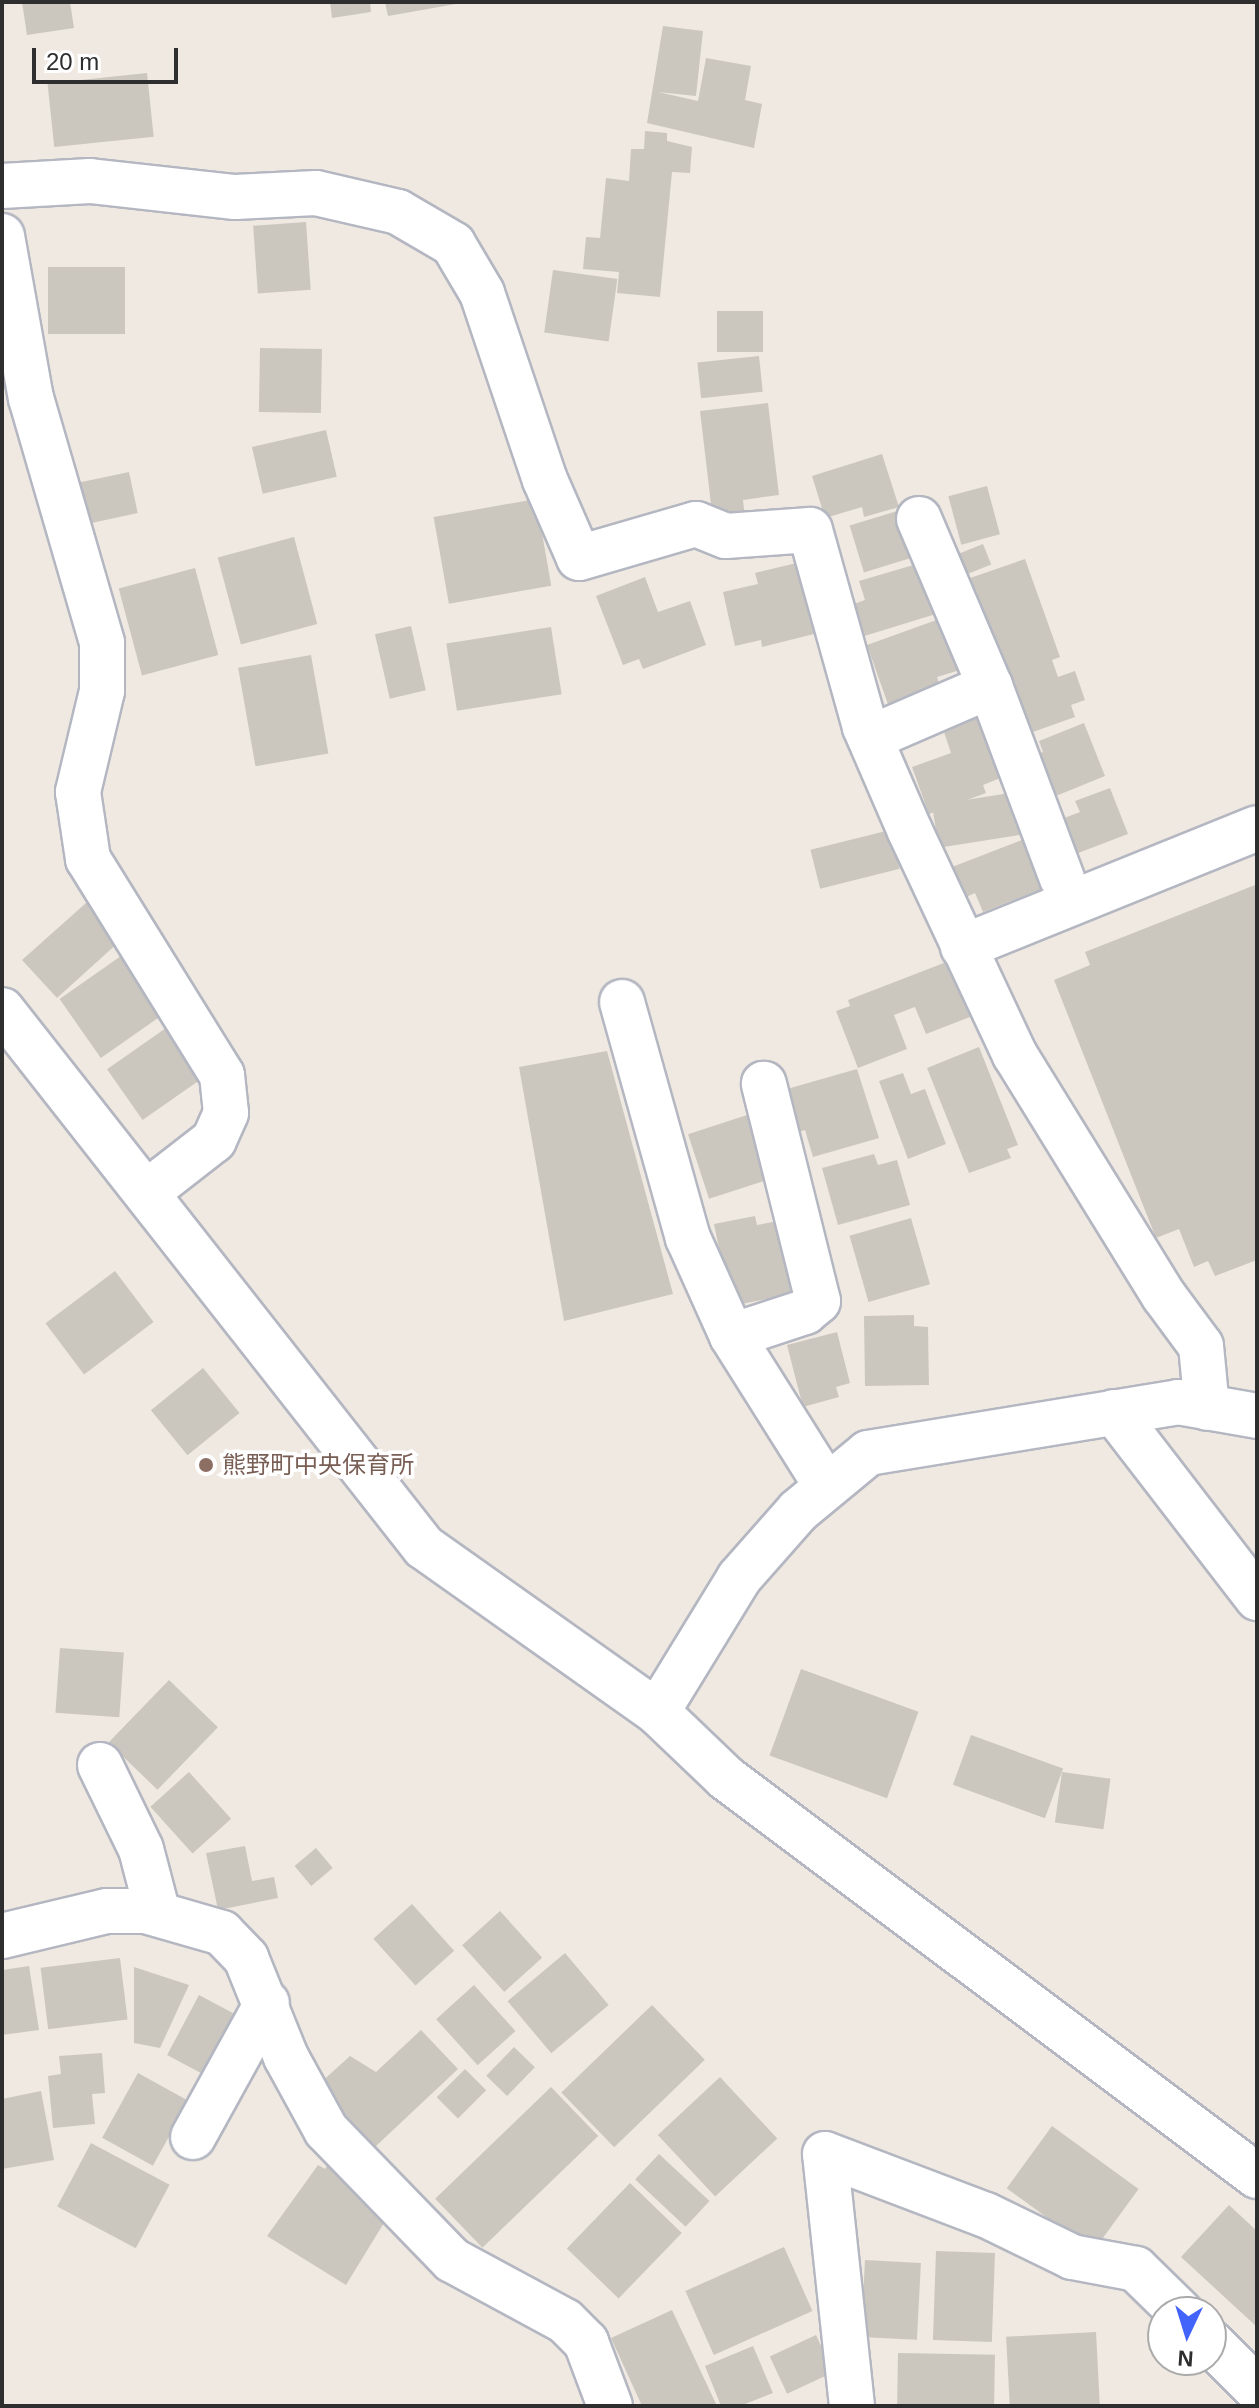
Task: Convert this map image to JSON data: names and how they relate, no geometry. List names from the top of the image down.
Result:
{
  "places": ["熊野町中央保育所"],
  "scale_bar": "20 m",
  "north": "bottom"
}
